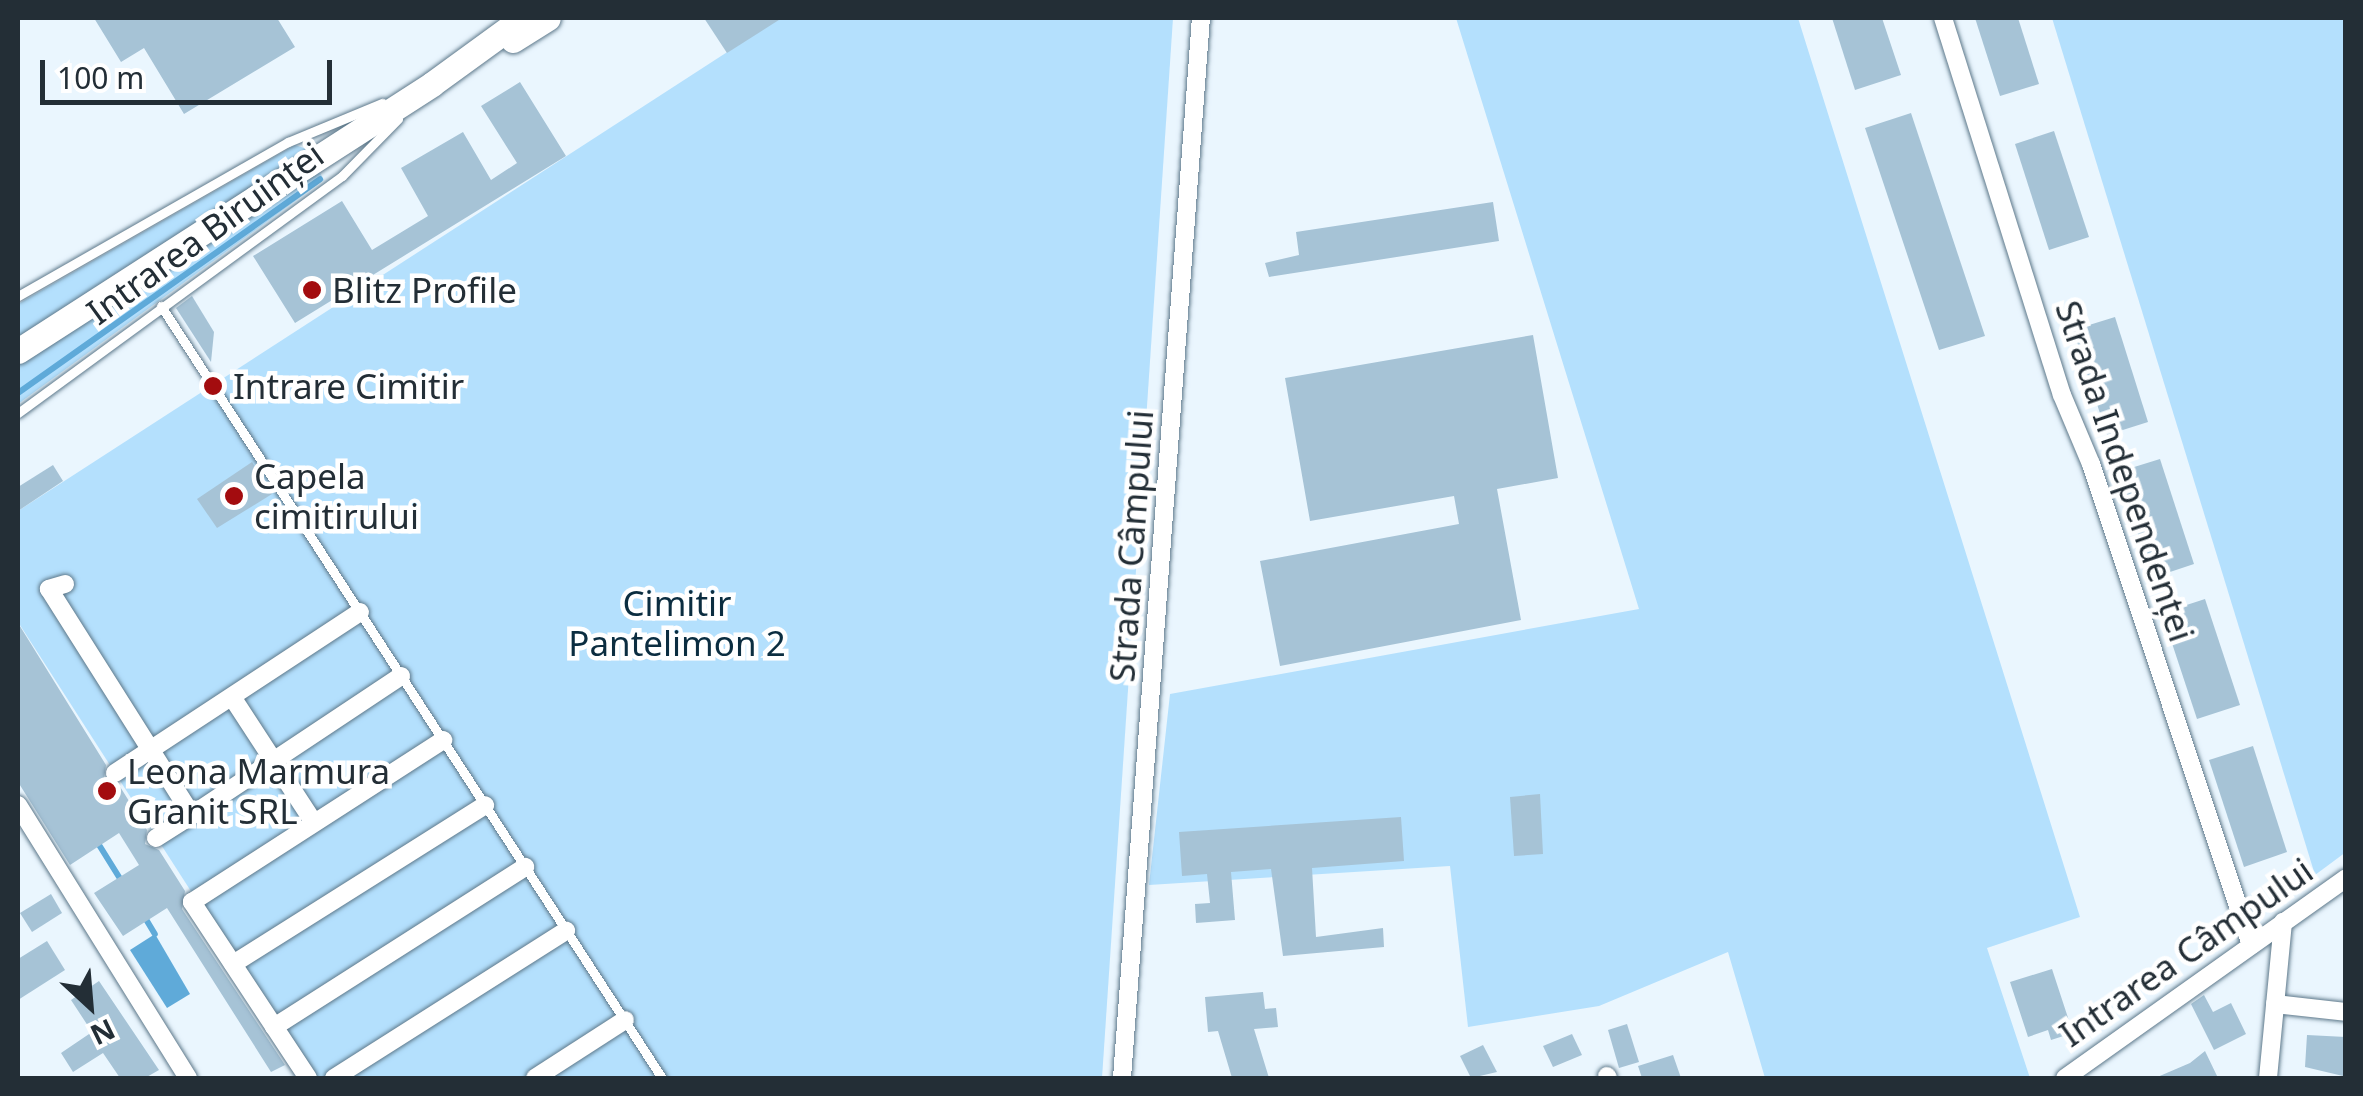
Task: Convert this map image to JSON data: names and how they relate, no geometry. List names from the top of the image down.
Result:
{
  "streets": {
    "street": ["Strada Independenței", "Strada Câmpului", "Intrarea Câmpului"],
    "lane": ["Intrarea Biruinței"]
  },
  "crossings": [
    ["Strada Independenței", "Intrarea Câmpului"]
  ],
  "parks": ["Cimitir Pantelimon 2"],
  "places": [
    "Blitz Profile",
    "Intrare Cimitir",
    "Capela cimitirului",
    "Leona Marmura Granit SRL"
  ],
  "scale_bar": "100 m",
  "north": "bottom right"
}
